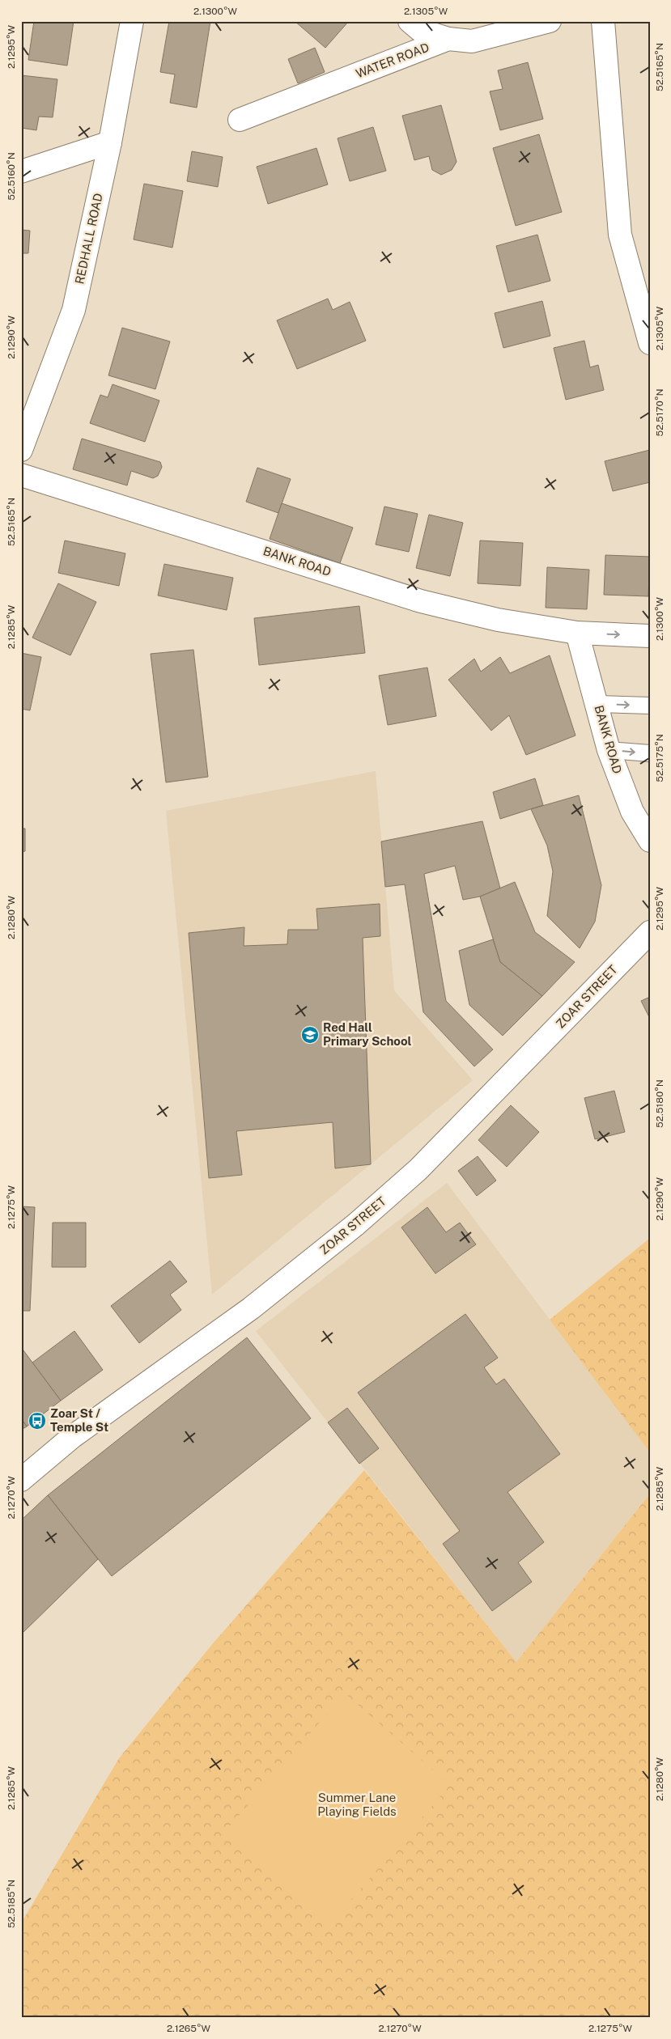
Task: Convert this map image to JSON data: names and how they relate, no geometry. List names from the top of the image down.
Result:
{
  "streets": {
    "street": [
      "WATER ROAD",
      "REDHALL ROAD",
      "BANK ROAD",
      "ZOAR STREET"
    ]
  },
  "parks": ["Summer Lane Playing Fields"],
  "places": {
    "school or university": ["Red Hall Primary School"],
    "bus stop": ["Zoar St / Temple St"]
  },
  "coordinates": [
    "2.1300°W",
    "2.1305°W",
    "2.1295°W",
    "52.5165°N",
    "52.5160°N",
    "2.1290°W",
    "52.5170°N",
    "2.1285°W",
    "52.5175°N",
    "2.1280°W",
    "52.5180°N",
    "2.1275°W",
    "2.1270°W",
    "2.1265°W",
    "52.5185°N"
  ]
}
